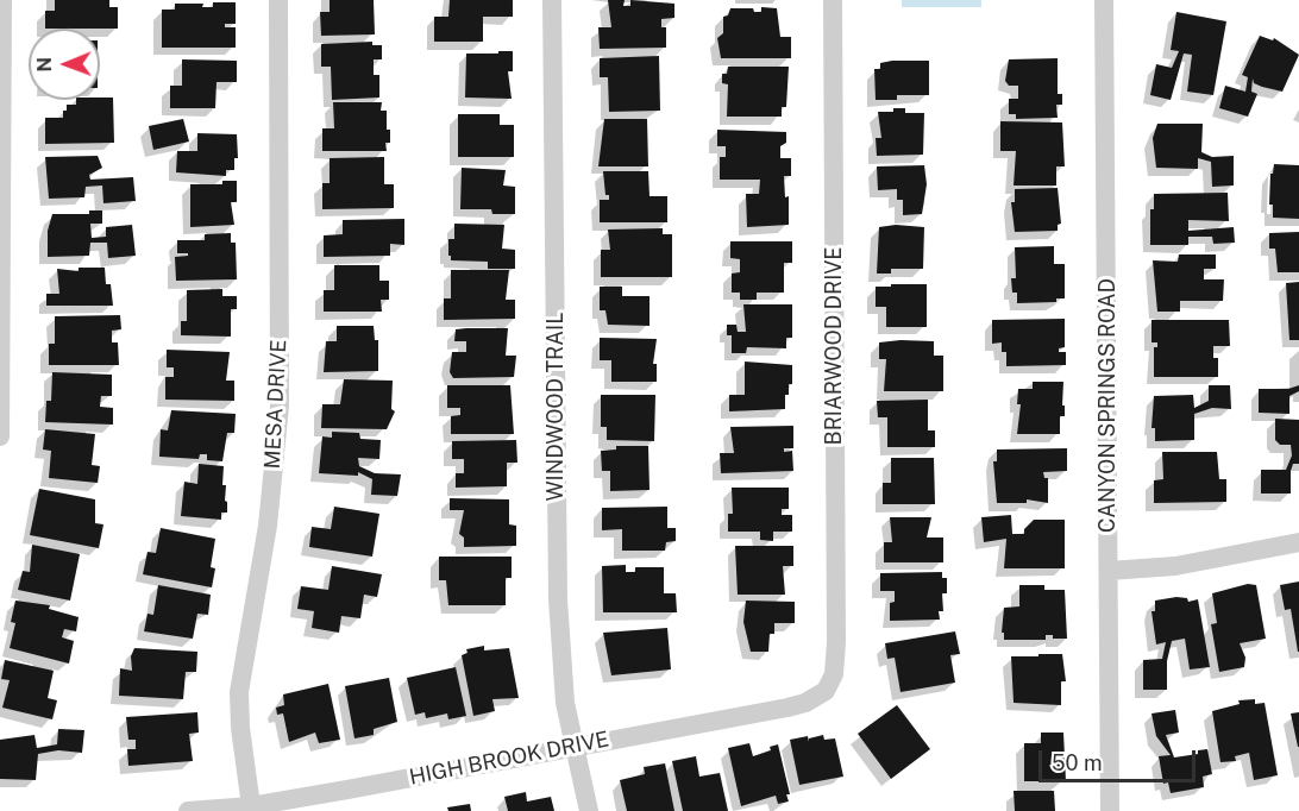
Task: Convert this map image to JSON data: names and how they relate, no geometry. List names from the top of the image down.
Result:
{
  "streets": {
    "street": [
      "BRIARWOOD DRIVE",
      "MESA DRIVE",
      "CANYON SPRINGS ROAD",
      "WINDWOOD TRAIL",
      "HIGH BROOK DRIVE"
    ]
  },
  "crossings": [
    ["BRIARWOOD DRIVE", "HIGH BROOK DRIVE"],
    ["MESA DRIVE", "HIGH BROOK DRIVE"],
    ["WINDWOOD TRAIL", "HIGH BROOK DRIVE"]
  ],
  "scale_bar": "50 m",
  "north": "left"
}
